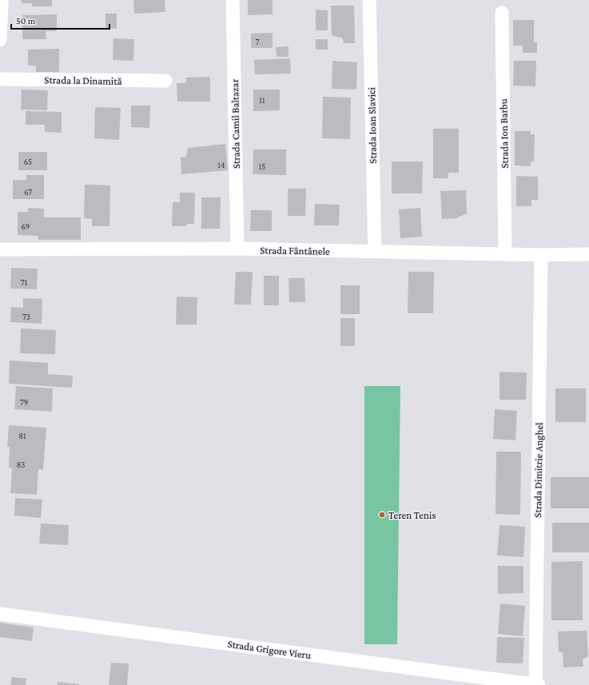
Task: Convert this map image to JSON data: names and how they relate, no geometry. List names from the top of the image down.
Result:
{
  "streets": {
    "street": [
      "Strada la Dinamită",
      "Strada Camil Baltazar",
      "Strada Ioan Slavici",
      "Strada Ion Barbu",
      "Strada Fântânele",
      "Strada Dimitrie Anghel",
      "Strada Grigore Vieru"
    ]
  },
  "crossings": [
    ["Strada Camil Baltazar", "Strada Fântânele"],
    ["Strada Ioan Slavici", "Strada Fântânele"],
    ["Strada Ion Barbu", "Strada Fântânele"],
    ["Strada Fântânele", "Strada Dimitrie Anghel"],
    ["Strada Dimitrie Anghel", "Strada Grigore Vieru"]
  ],
  "places": ["Teren Tenis"],
  "house_numbers": [
    "7",
    "11",
    "65",
    "14",
    "15",
    "67",
    "69",
    "71",
    "73",
    "79",
    "81",
    "83"
  ],
  "scale_bar": "50 m"
}
